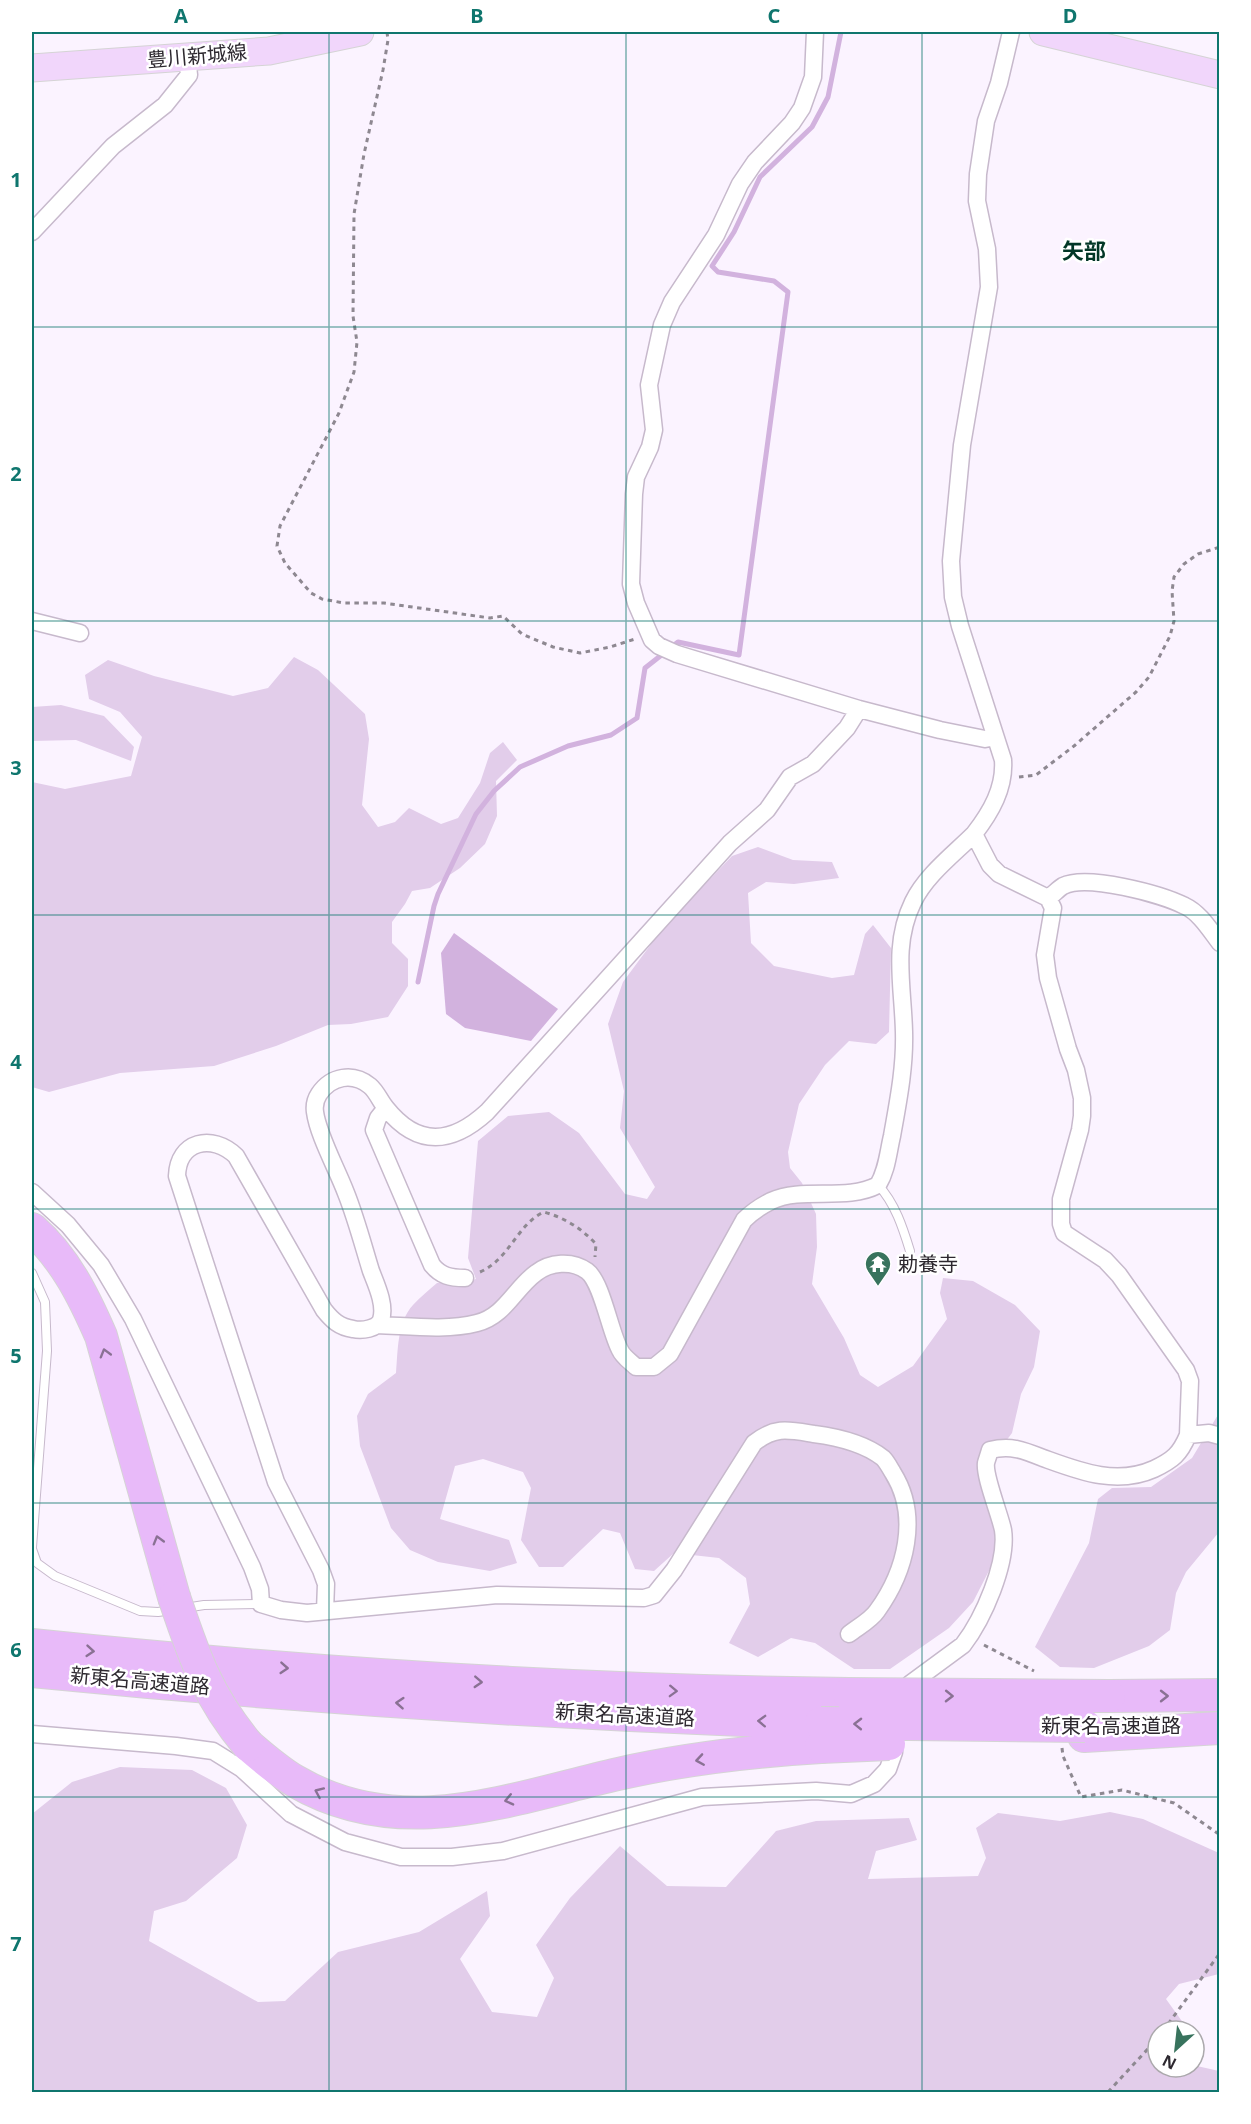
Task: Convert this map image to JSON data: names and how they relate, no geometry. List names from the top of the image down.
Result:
{
  "streets": {
    "highway": ["新東名高速道路"],
    "main road": ["豊川新城線"]
  },
  "districts": ["矢部"],
  "places": {
    "temple": ["勅養寺"]
  },
  "north": "bottom left",
  "grid": {
    "columns": [
      "A",
      "B",
      "C",
      "D"
    ],
    "rows": [
      "1",
      "2",
      "3",
      "4",
      "5",
      "6",
      "7"
    ]
  }
}
